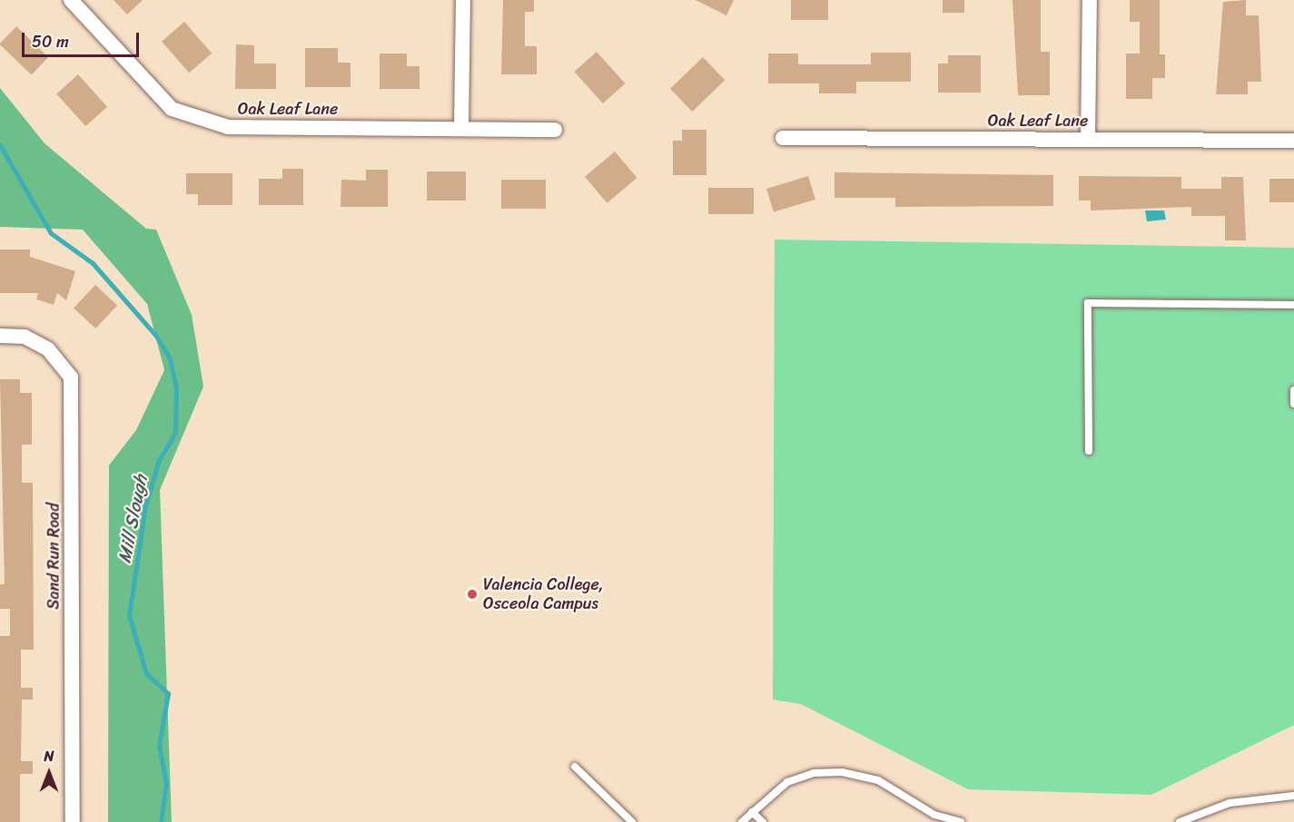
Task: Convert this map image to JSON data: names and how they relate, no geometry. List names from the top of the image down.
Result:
{
  "streets": {
    "street": ["Oak Leaf Lane", "Sand Run Road"]
  },
  "water": ["Mill Slough"],
  "places": ["Valencia College, Osceola Campus"],
  "scale_bar": "50 m",
  "north": "top"
}
